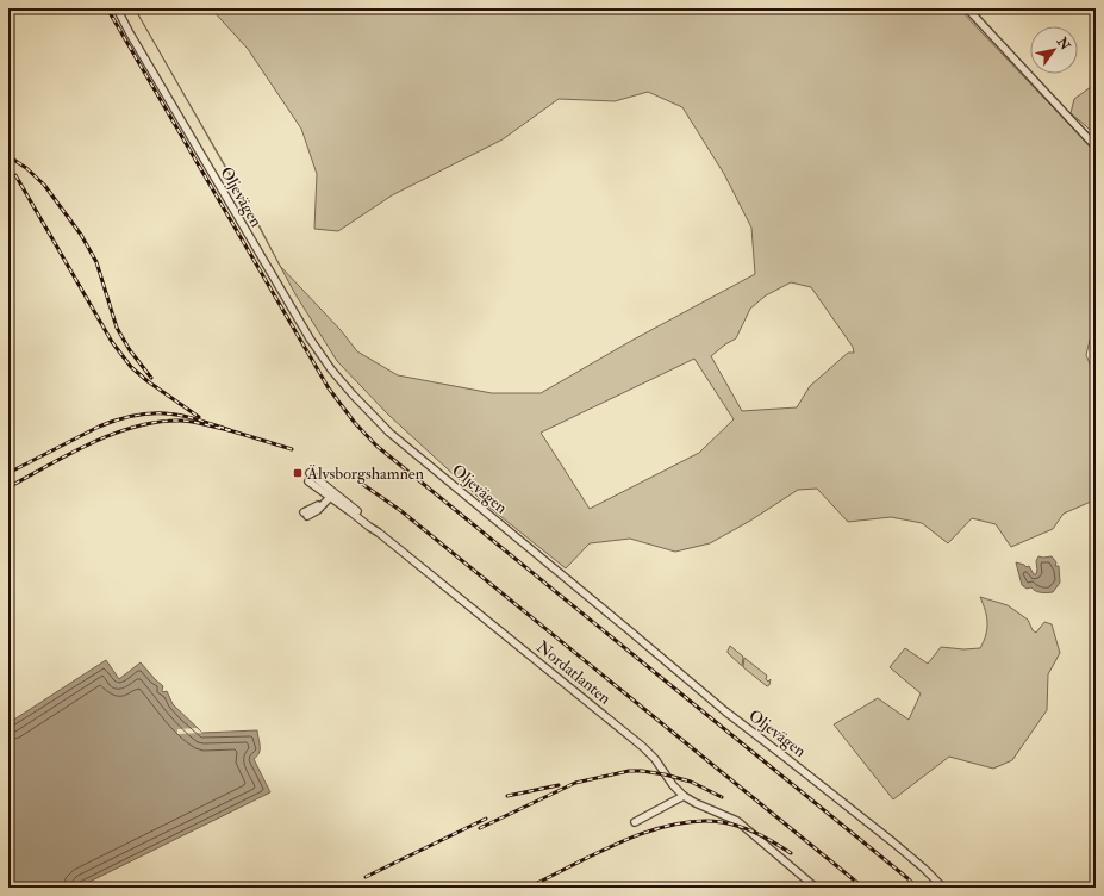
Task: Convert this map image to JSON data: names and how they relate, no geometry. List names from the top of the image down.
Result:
{
  "streets": {
    "street": ["Oljevägen", "Nordatlanten"]
  },
  "places": {
    "transit": ["Älvsborgshamnen"]
  },
  "north": "top right"
}
